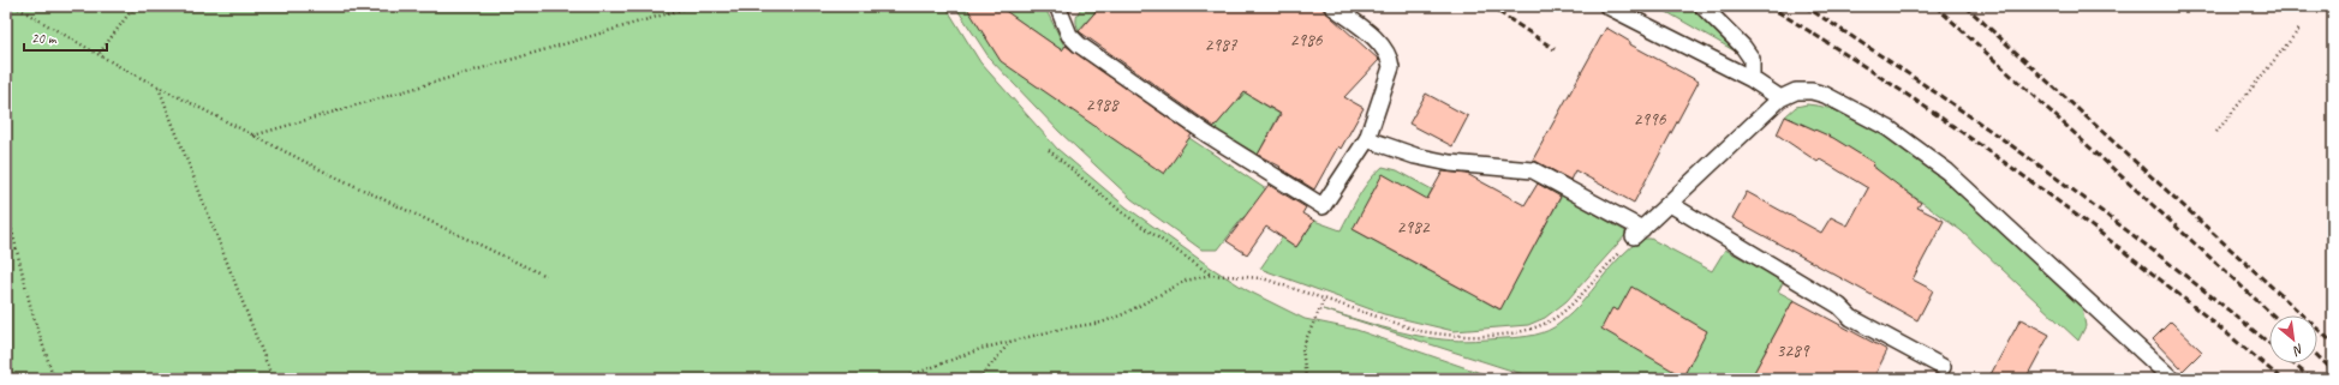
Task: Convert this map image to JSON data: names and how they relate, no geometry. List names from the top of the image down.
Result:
{
  "house_numbers": [
    "2986",
    "2987",
    "2988",
    "2996",
    "2982",
    "3289"
  ],
  "scale_bar": "20 m",
  "north": "bottom right"
}
